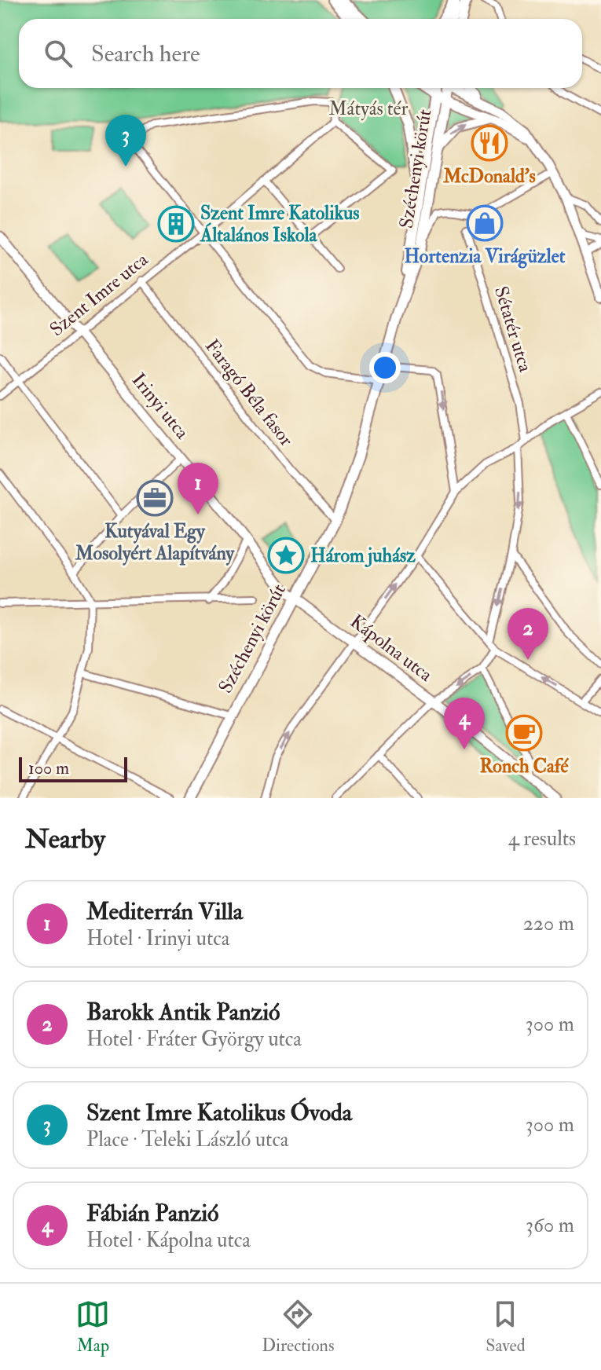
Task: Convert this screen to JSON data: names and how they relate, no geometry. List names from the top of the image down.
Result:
{
  "streets": {
    "main road": ["Széchenyi körút"],
    "street": [
      "Szent Imre utca",
      "Sétatér utca",
      "Faragó Béla fasor",
      "Irinyi utca",
      "Kápolna utca"
    ]
  },
  "crossings": [
    ["Széchenyi körút", "Faragó Béla fasor"],
    ["Széchenyi körút", "Irinyi utca"],
    ["Széchenyi körút", "Kápolna utca"],
    ["Szent Imre utca", "Faragó Béla fasor"],
    ["Szent Imre utca", "Irinyi utca"],
    ["Irinyi utca", "Kápolna utca"]
  ],
  "parks": ["Mátyás tér"],
  "places": {
    "restaurant": ["McDonald's"],
    "shop": ["Hortenzia Virágüzlet"],
    "building": ["Szent Imre Katolikus Általános Iskola"],
    "office": ["Kutyával Egy Mosolyért Alapítvány"],
    "place": ["Három juhász"],
    "cafe": ["Ronch Café"]
  },
  "scale_bar": "100 m",
  "page": {
    "search": "Search here",
    "pins": [
      "3",
      "1",
      "2",
      "4"
    ],
    "scale": "100 m",
    "heading": ["Nearby", "4 results"],
    "list": [
      {
        "mark": "1",
        "name": "Mediterrán Villa",
        "note": "Hotel · Irinyi utca",
        "value": "220 m"
      },
      {
        "mark": "2",
        "name": "Barokk Antik Panzió",
        "note": "Hotel · Fráter György utca",
        "value": "300 m"
      },
      {
        "mark": "3",
        "name": "Szent Imre Katolikus Óvoda",
        "note": "Place · Teleki László utca",
        "value": "300 m"
      },
      {
        "mark": "4",
        "name": "Fábián Panzió",
        "note": "Hotel · Kápolna utca",
        "value": "360 m"
      }
    ],
    "nav": ["Map", "Directions", "Saved"]
  }
}
